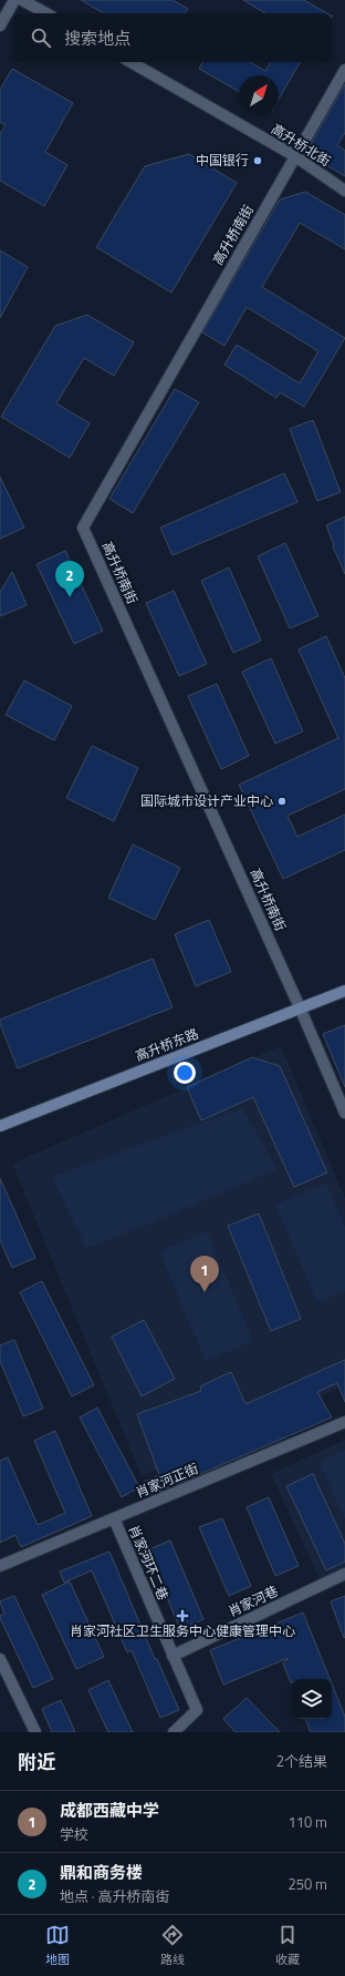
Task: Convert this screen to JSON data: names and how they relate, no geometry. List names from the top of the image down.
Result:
{
  "streets": {
    "street": [
      "高升桥北街",
      "高升桥南街",
      "高升桥东路",
      "肖家河正街",
      "肖家河环二巷",
      "肖家河巷"
    ]
  },
  "crossings": [
    ["高升桥北街", "高升桥南街"],
    ["高升桥南街", "高升桥东路"],
    ["肖家河正街", "肖家河环二巷"],
    ["肖家河环二巷", "肖家河巷"]
  ],
  "places": {
    "other": ["中国银行", "国际城市设计产业中心"],
    "health": ["肖家河社区卫生服务中心健康管理中心"]
  },
  "north": "top right",
  "page": {
    "search": "搜索地点",
    "pins": ["2", "1"],
    "heading": ["附近", "2个结果"],
    "list": [
      {
        "mark": "1",
        "name": "成都西藏中学",
        "note": "学校",
        "value": "110 m"
      },
      {
        "mark": "2",
        "name": "鼎和商务楼",
        "note": "地点 · 高升桥南街",
        "value": "250 m"
      }
    ],
    "nav": ["地图", "路线", "收藏"]
  }
}
